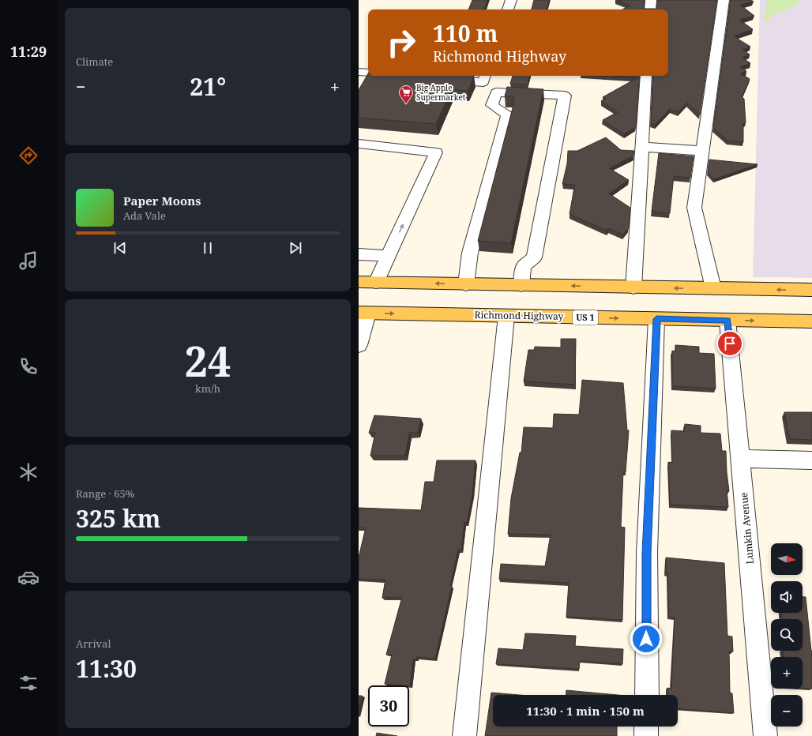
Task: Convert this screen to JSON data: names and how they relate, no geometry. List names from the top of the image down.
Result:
{
  "streets": {
    "main road": ["Richmond Highway", "US 1"],
    "street": ["Lumkin Avenue"]
  },
  "crossings": [
    ["Richmond Highway", "Lumkin Avenue"]
  ],
  "places": {
    "supermarket": ["Big Apple Supermarket"]
  },
  "north": "right",
  "page": {
    "tabs": "11:29",
    "tile": [
      "Climate",
      ["24", "km/h"],
      ["Range · 65%", "325 km"],
      ["Arrival", "11:30"]
    ],
    "turn": ["110 m", "Richmond Highway"],
    "heat": ["−", "21°", "+"],
    "song": ["Paper Moons", "Ada Vale"],
    "map_buttons": ["+", "−"],
    "limit": "30",
    "trip": "11:30 · 1 min · 150 m"
  }
}
